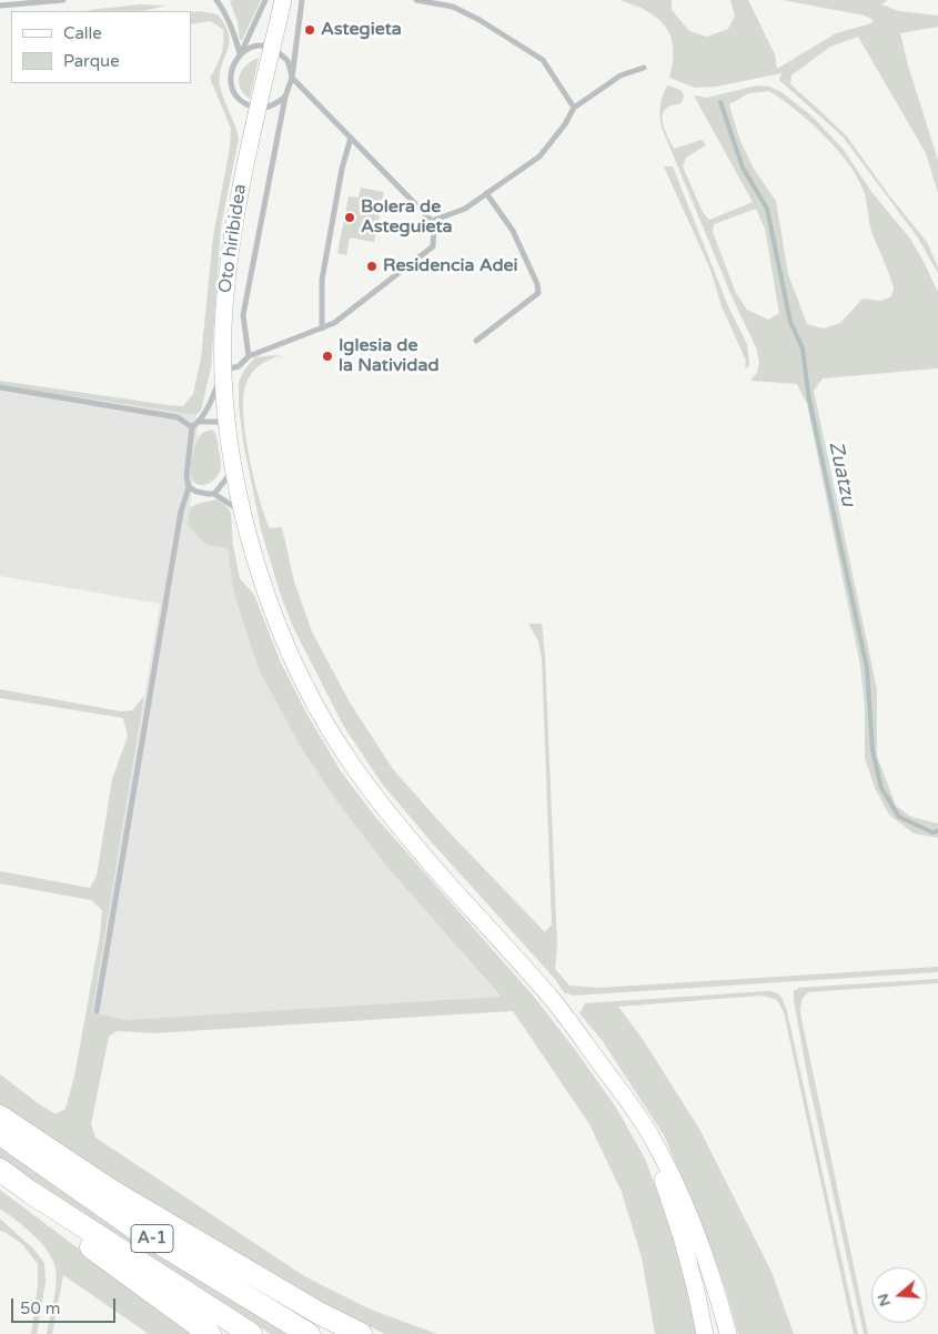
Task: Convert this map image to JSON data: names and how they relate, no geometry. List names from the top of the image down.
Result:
{
  "streets": {
    "highway": ["A-1"],
    "street": ["Oto hiribidea"]
  },
  "water": ["Zuatzu"],
  "places": [
    "Astegieta",
    "Bolera de Asteguieta",
    "Residencia Adei",
    "Iglesia de la Natividad"
  ],
  "legend": ["Calle", "Parque"],
  "scale_bar": "50 m",
  "north": "left"
}
